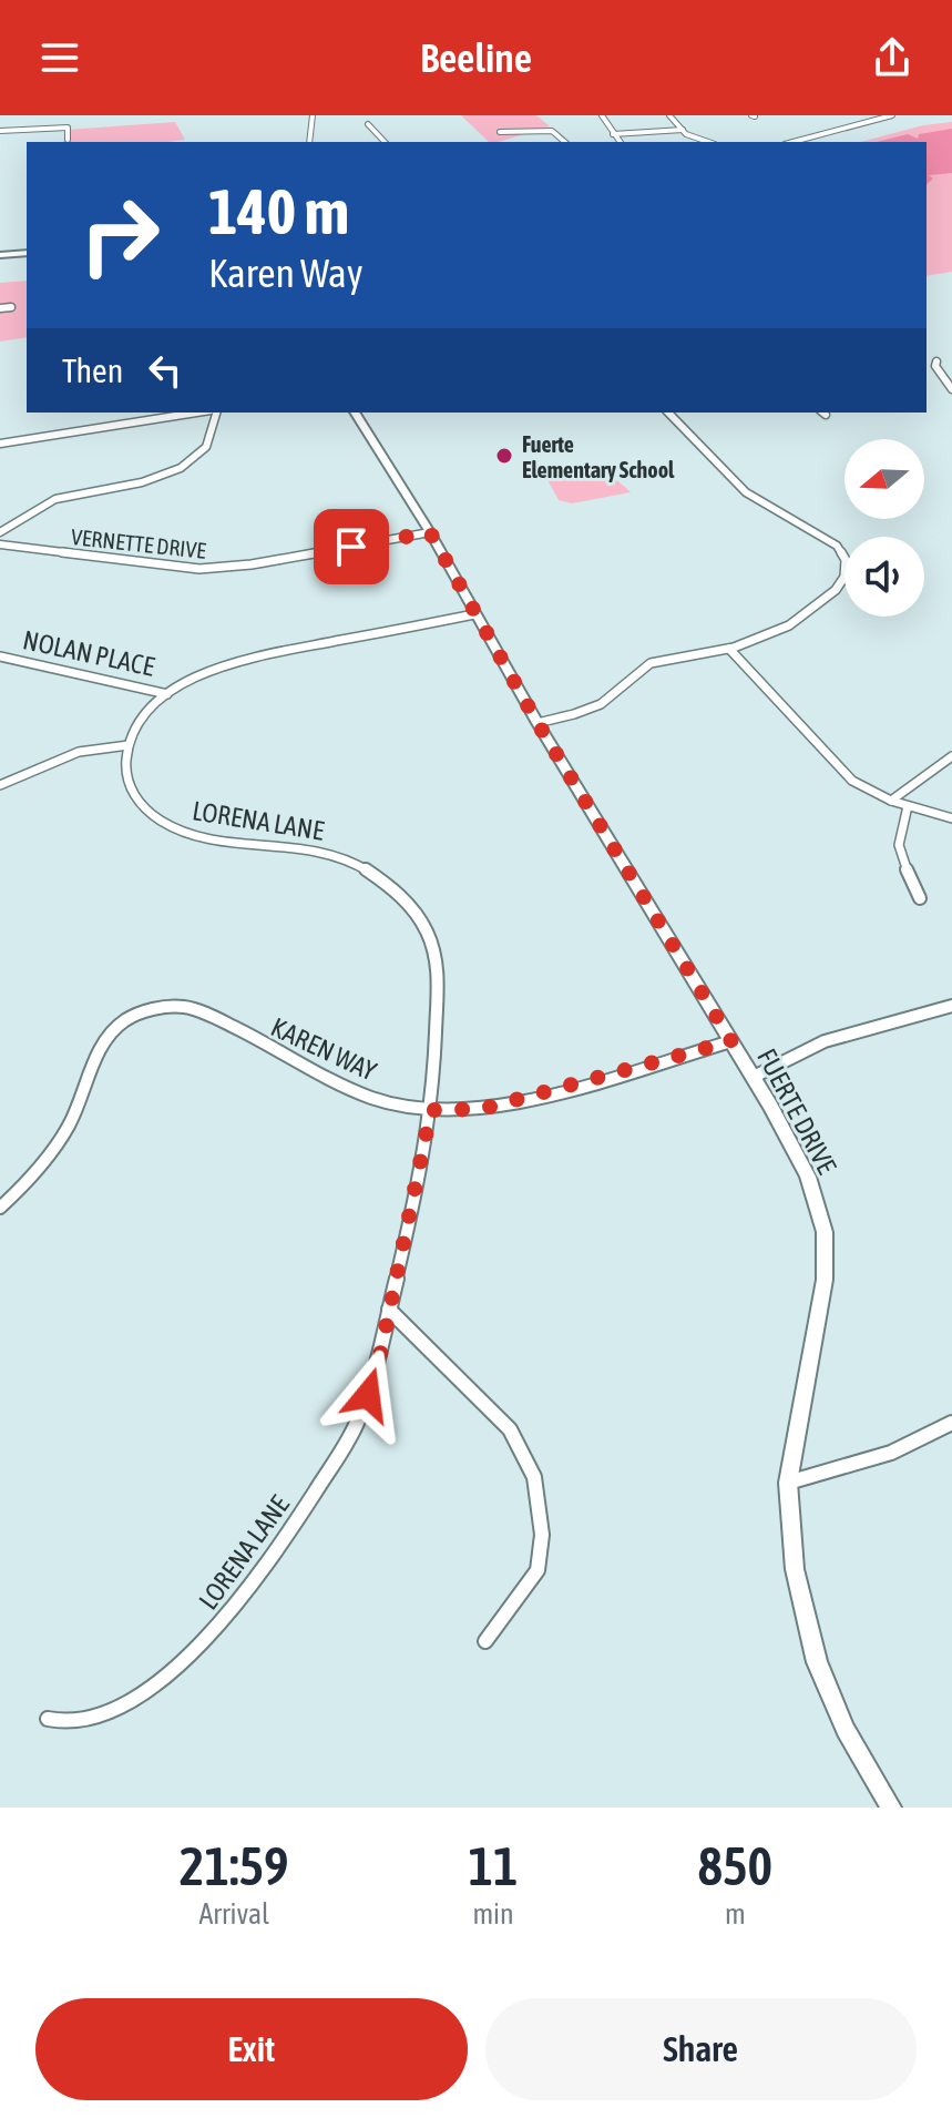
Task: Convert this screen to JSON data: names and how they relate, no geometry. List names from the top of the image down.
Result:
{
  "streets": {
    "street": [
      "VERNETTE DRIVE",
      "NOLAN PLACE",
      "LORENA LANE",
      "KAREN WAY",
      "FUERTE DRIVE"
    ]
  },
  "crossings": [
    ["VERNETTE DRIVE", "FUERTE DRIVE"],
    ["LORENA LANE", "KAREN WAY"],
    ["KAREN WAY", "FUERTE DRIVE"]
  ],
  "places": ["Fuerte Elementary School"],
  "north": "left",
  "page": {
    "header": "Beeline",
    "turn": ["140 m", "Karen Way"],
    "then": "Then",
    "eta": [
      "21:59",
      "Arrival",
      "11",
      "min",
      "850",
      "m"
    ],
    "buttons": ["Exit", "Share"]
  }
}
